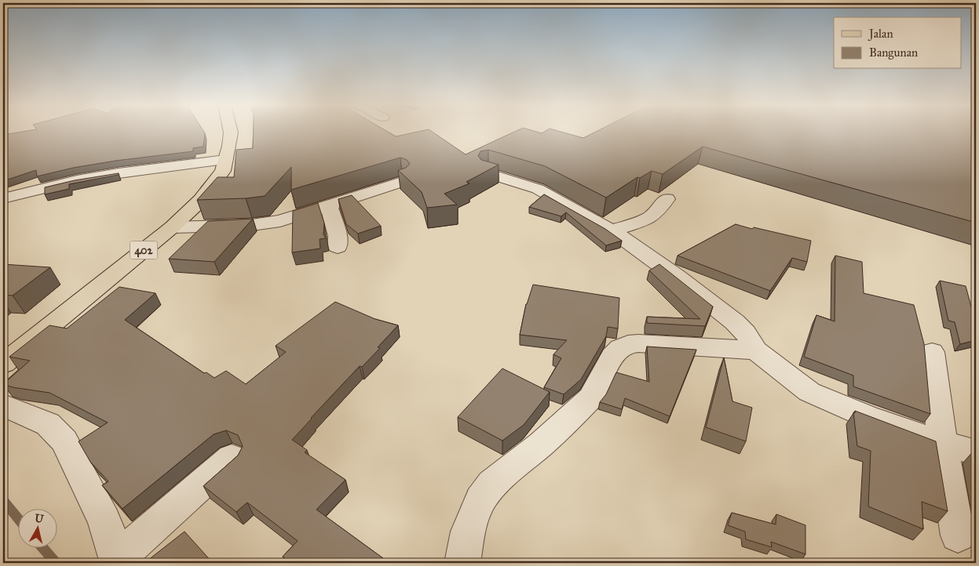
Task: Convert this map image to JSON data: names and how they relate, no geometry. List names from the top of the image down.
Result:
{
  "streets": {
    "main road": ["402"]
  },
  "legend": ["Jalan", "Bangunan"],
  "north": "top"
}
